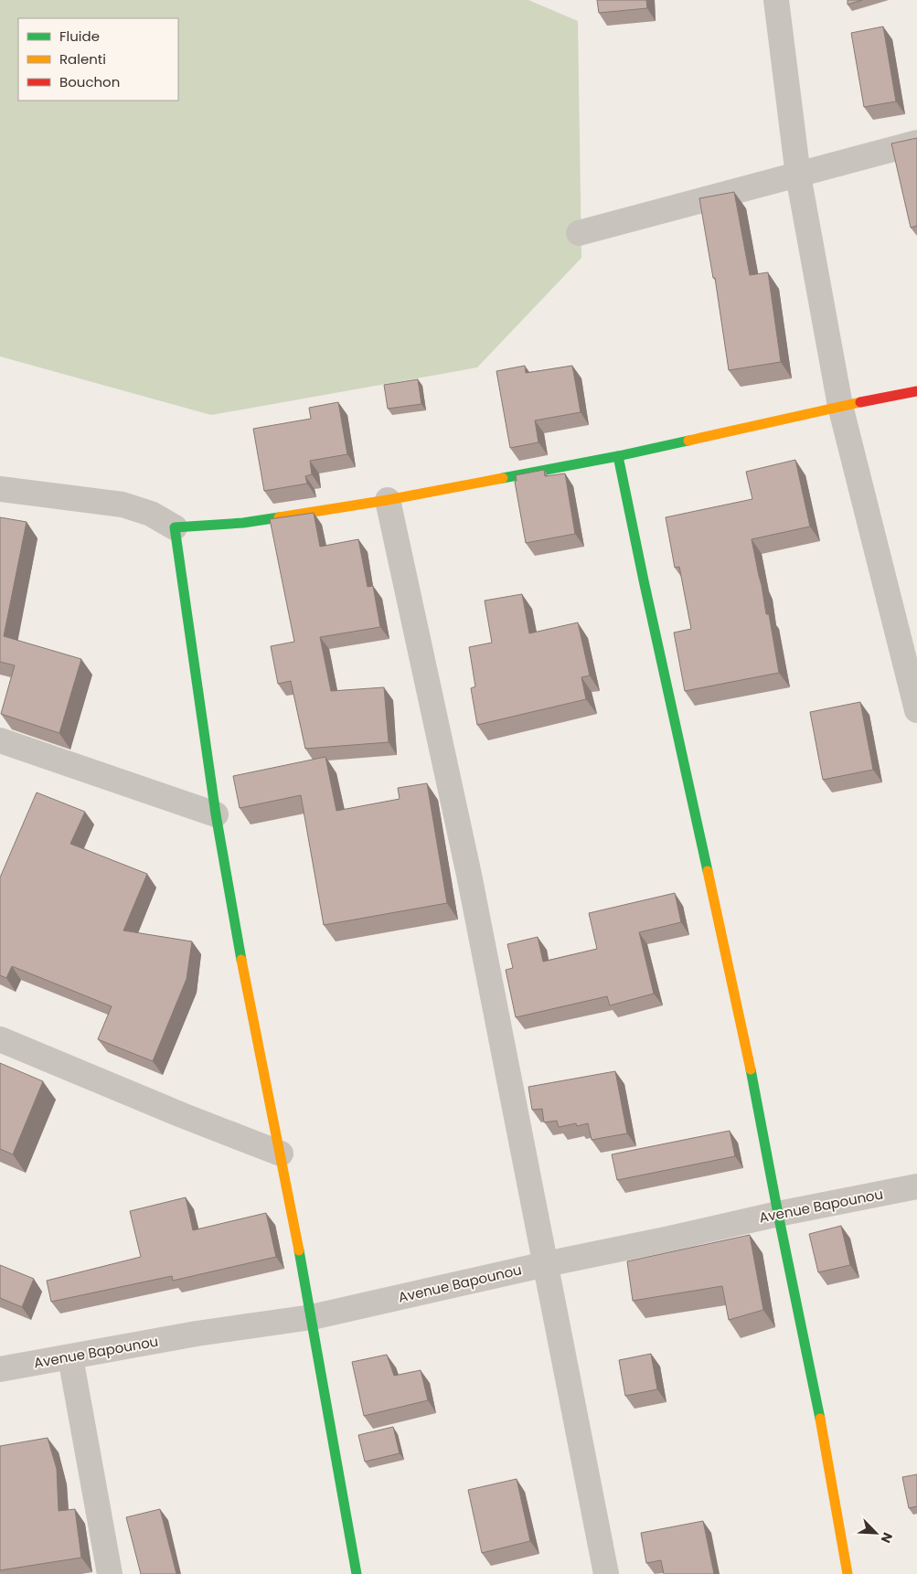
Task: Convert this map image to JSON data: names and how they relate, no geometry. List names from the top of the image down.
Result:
{
  "streets": {
    "street": ["Avenue Bapounou"]
  },
  "legend": ["Fluide", "Ralenti", "Bouchon"],
  "north": "bottom right"
}
